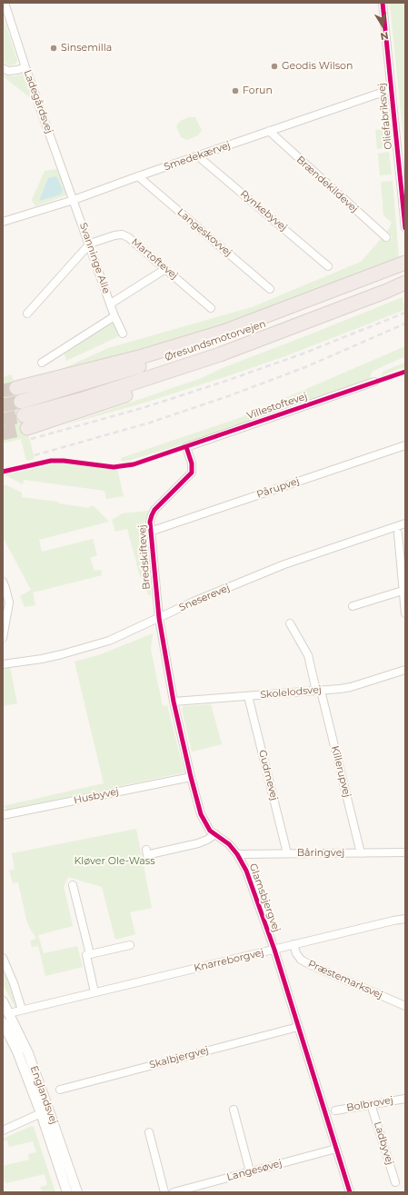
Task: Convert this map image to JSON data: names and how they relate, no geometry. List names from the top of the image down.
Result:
{
  "streets": {
    "highway": ["Øresundsmotorvejen"],
    "street": [
      "Ladegårdsvej",
      "Oliefabriksvej",
      "Smedekærvej",
      "Brændekildevej",
      "Rynkebyvej",
      "Langeskovvej",
      "Svanninge Alle",
      "Martoftevej",
      "Villestoftevej",
      "Pårupvej",
      "Bredskiftevej",
      "Sneserevej",
      "Skolelodsvej",
      "Killerupvej",
      "Gudmevej",
      "Husbyvej",
      "Båringvej",
      "Glamsbjergvej",
      "Knarreborgvej",
      "Præstemarksvej",
      "Skalbjergvej",
      "Englandsvej",
      "Bolbrovej",
      "Ladbyvej",
      "Langesøvej"
    ]
  },
  "crossings": [
    ["Ladegårdsvej", "Smedekærvej"],
    ["Ladegårdsvej", "Svanninge Alle"],
    ["Oliefabriksvej", "Smedekærvej"],
    ["Smedekærvej", "Brændekildevej"],
    ["Smedekærvej", "Rynkebyvej"],
    ["Smedekærvej", "Langeskovvej"],
    ["Smedekærvej", "Svanninge Alle"],
    ["Svanninge Alle", "Martoftevej"],
    ["Villestoftevej", "Bredskiftevej"],
    ["Pårupvej", "Bredskiftevej"],
    ["Bredskiftevej", "Sneserevej"],
    ["Bredskiftevej", "Glamsbjergvej"],
    ["Sneserevej", "Glamsbjergvej"],
    ["Skolelodsvej", "Killerupvej"],
    ["Skolelodsvej", "Gudmevej"],
    ["Skolelodsvej", "Glamsbjergvej"],
    ["Killerupvej", "Båringvej"],
    ["Gudmevej", "Båringvej"],
    ["Husbyvej", "Glamsbjergvej"],
    ["Båringvej", "Glamsbjergvej"],
    ["Glamsbjergvej", "Knarreborgvej"],
    ["Glamsbjergvej", "Skalbjergvej"],
    ["Glamsbjergvej", "Langesøvej"],
    ["Knarreborgvej", "Præstemarksvej"],
    ["Knarreborgvej", "Englandsvej"],
    ["Bolbrovej", "Ladbyvej"]
  ],
  "parks": ["Kløver Ole-Wass"],
  "places": ["Sinsemilla", "Geodis Wilson", "Forun"],
  "north": "bottom"
}
